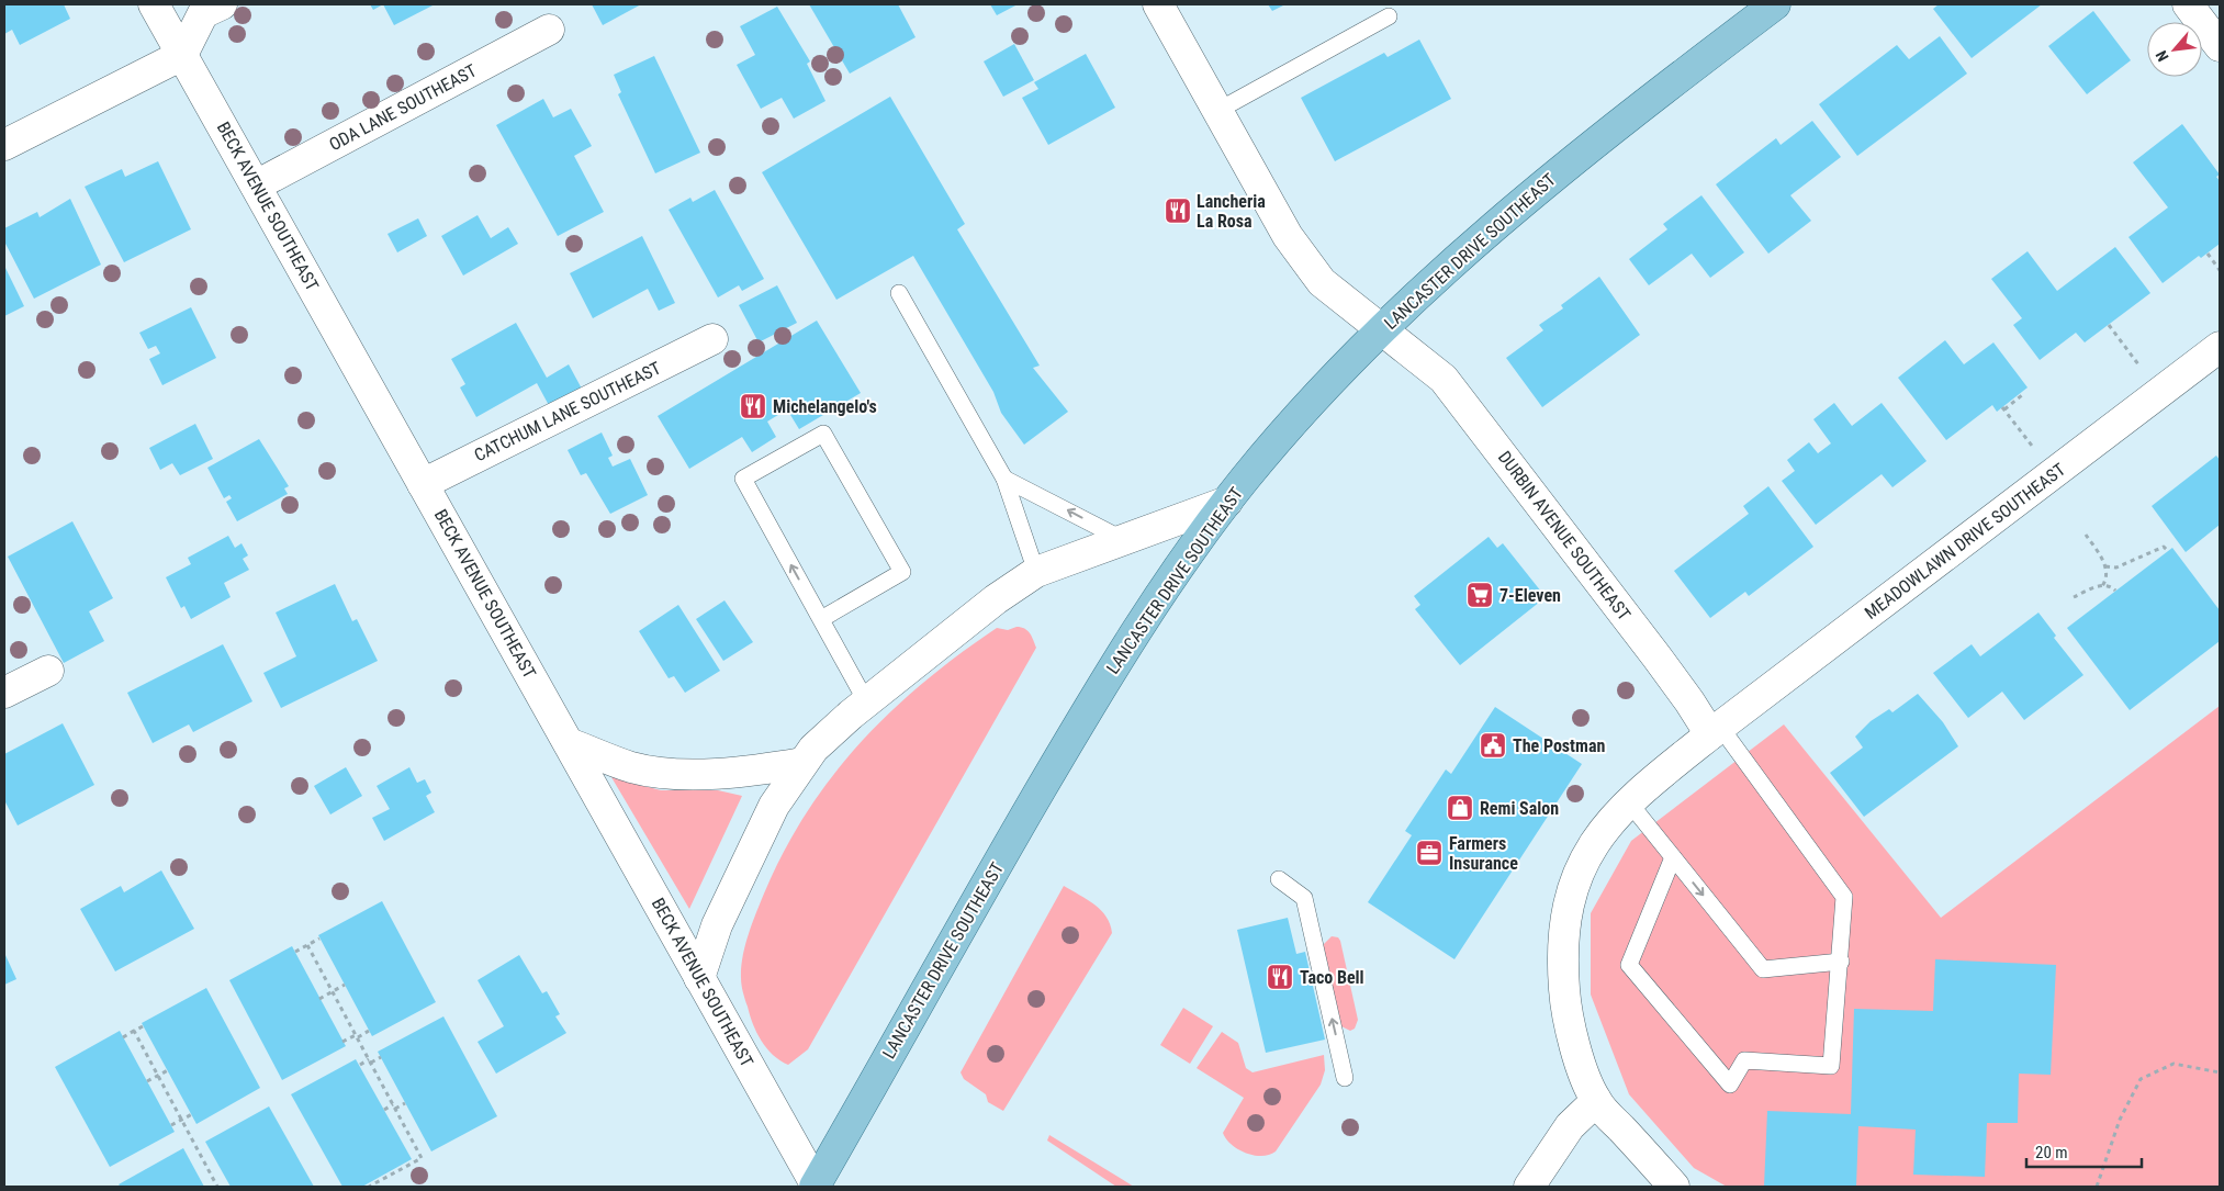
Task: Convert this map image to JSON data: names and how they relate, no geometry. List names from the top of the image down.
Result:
{
  "streets": {
    "main road": ["LANCASTER DRIVE SOUTHEAST"],
    "street": [
      "ODA LANE SOUTHEAST",
      "BECK AVENUE SOUTHEAST",
      "CATCHUM LANE SOUTHEAST",
      "DURBIN AVENUE SOUTHEAST",
      "MEADOWLAWN DRIVE SOUTHEAST"
    ]
  },
  "crossings": [
    ["ODA LANE SOUTHEAST", "BECK AVENUE SOUTHEAST"],
    ["BECK AVENUE SOUTHEAST", "LANCASTER DRIVE SOUTHEAST"],
    ["BECK AVENUE SOUTHEAST", "CATCHUM LANE SOUTHEAST"],
    ["LANCASTER DRIVE SOUTHEAST", "DURBIN AVENUE SOUTHEAST"],
    ["DURBIN AVENUE SOUTHEAST", "MEADOWLAWN DRIVE SOUTHEAST"]
  ],
  "places": {
    "restaurant": ["Lancheria La Rosa", "Michelangelo's", "Taco Bell"],
    "supermarket": ["7-Eleven"],
    "public building": ["The Postman"],
    "shop": ["Remi Salon"],
    "office": ["Farmers Insurance"]
  },
  "scale_bar": "20 m",
  "north": "bottom left"
}
